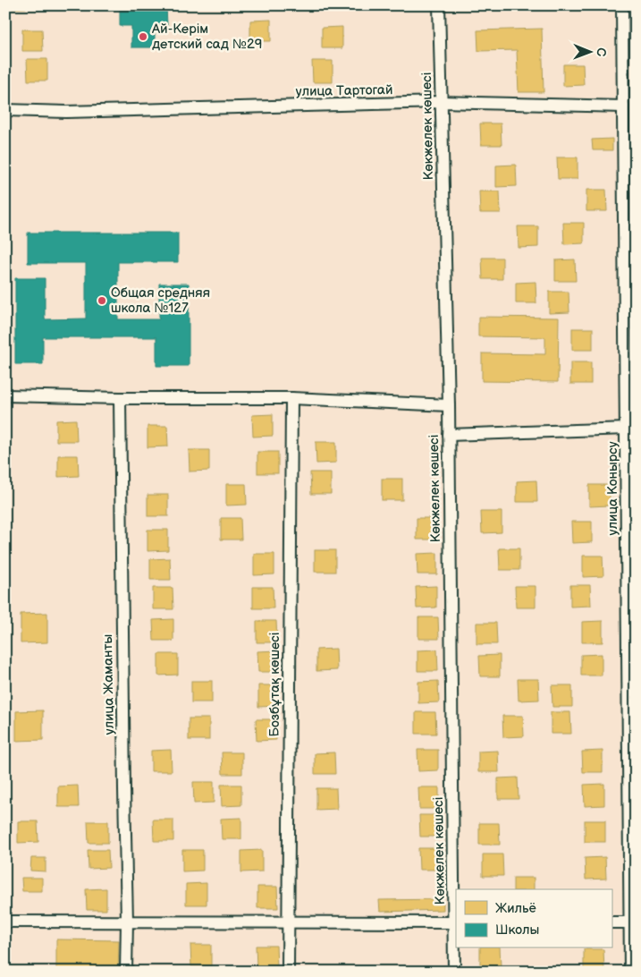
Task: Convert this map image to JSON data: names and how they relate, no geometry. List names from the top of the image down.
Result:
{
  "streets": {
    "street": [
      "улица Тартогай",
      "Көкжелек көшесі",
      "улица Конырсу",
      "улица Жаманты",
      "Бозбұтақ көшесі"
    ]
  },
  "crossings": [
    ["улица Тартогай", "Көкжелек көшесі"],
    ["улица Тартогай", "улица Конырсу"]
  ],
  "places": ["Ай-Керім детский сад №29", "Общая средняя школа №127"],
  "legend": ["Жильё", "Школы"],
  "north": "right"
}
